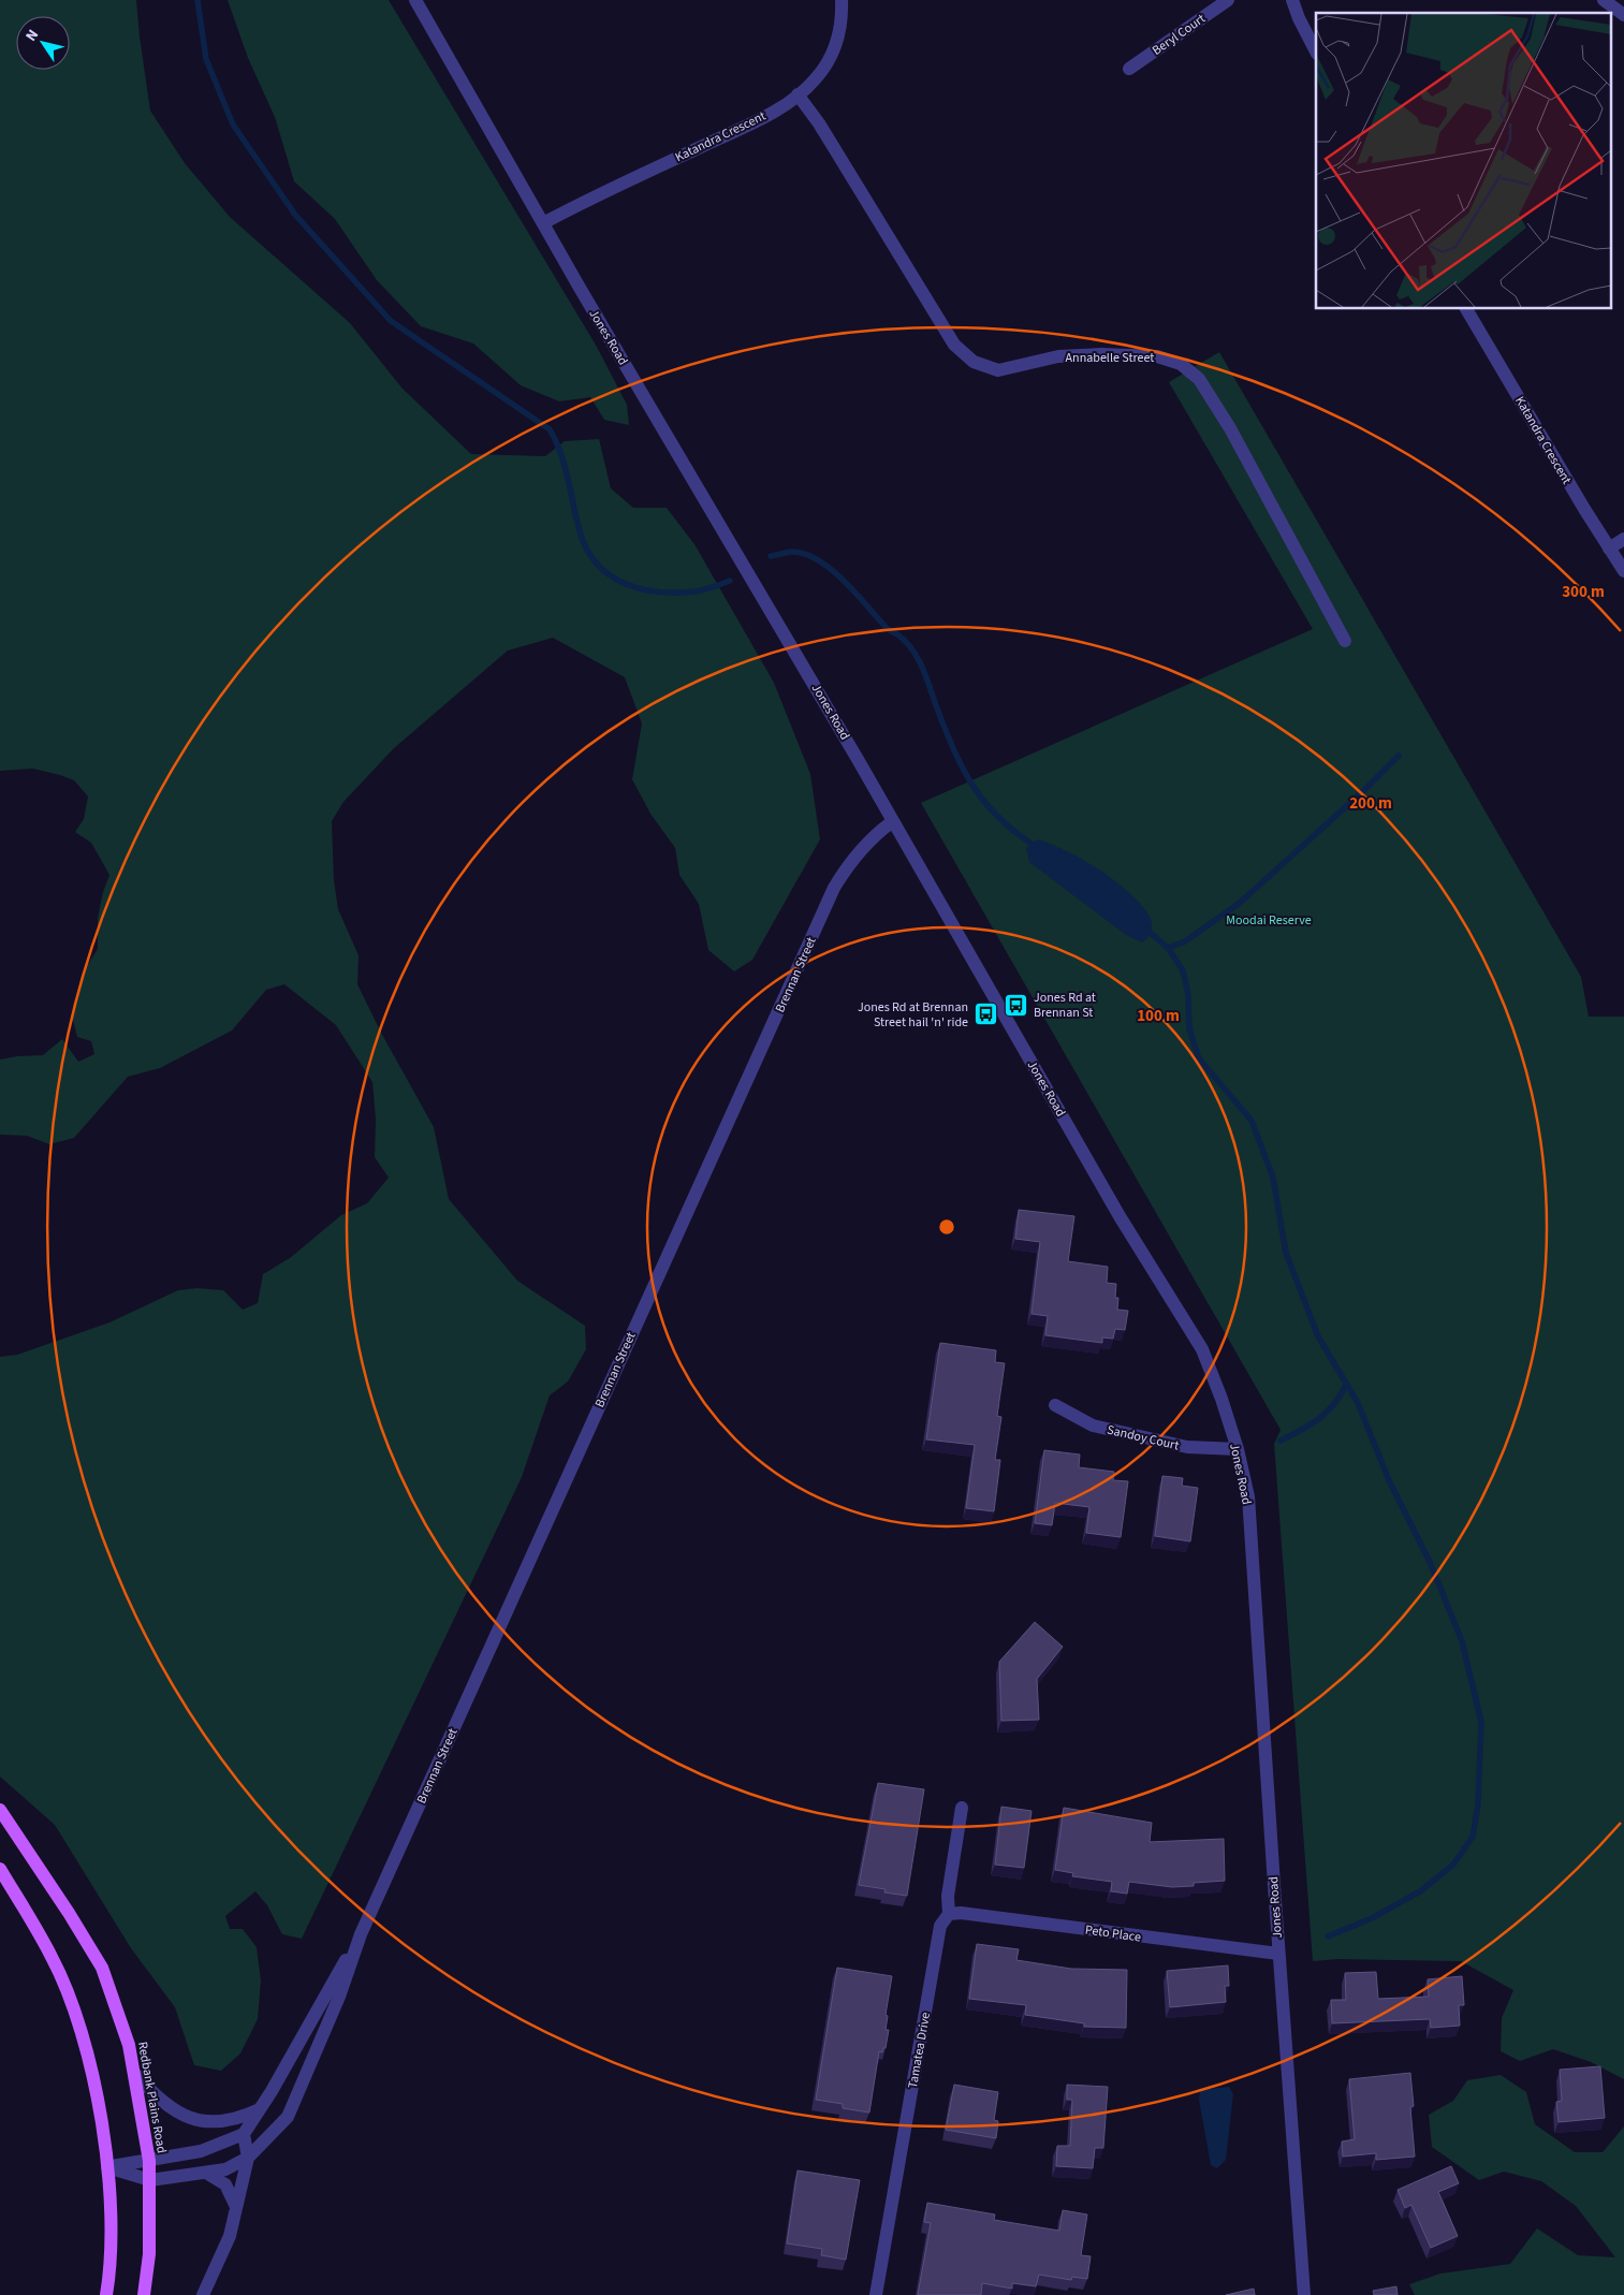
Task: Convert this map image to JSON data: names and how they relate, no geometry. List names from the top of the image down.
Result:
{
  "streets": {
    "main road": ["Redbank Plains Road"],
    "street": [
      "Beryl Court",
      "Katandra Crescent",
      "Jones Road",
      "Annabelle Street",
      "Brennan Street",
      "Sandoy Court",
      "Peto Place",
      "Tamatea Drive"
    ]
  },
  "crossings": [
    ["Katandra Crescent", "Jones Road"],
    ["Katandra Crescent", "Annabelle Street"],
    ["Jones Road", "Brennan Street"],
    ["Jones Road", "Sandoy Court"],
    ["Jones Road", "Peto Place"],
    ["Brennan Street", "Redbank Plains Road"],
    ["Peto Place", "Tamatea Drive"]
  ],
  "parks": ["Moodai Reserve"],
  "places": {
    "bus stop": ["Jones Rd at Brennan St", "Jones Rd at Brennan Street hail 'n' ride"]
  },
  "north": "top left",
  "rings": ["300 m", "200 m", "100 m"]
}
